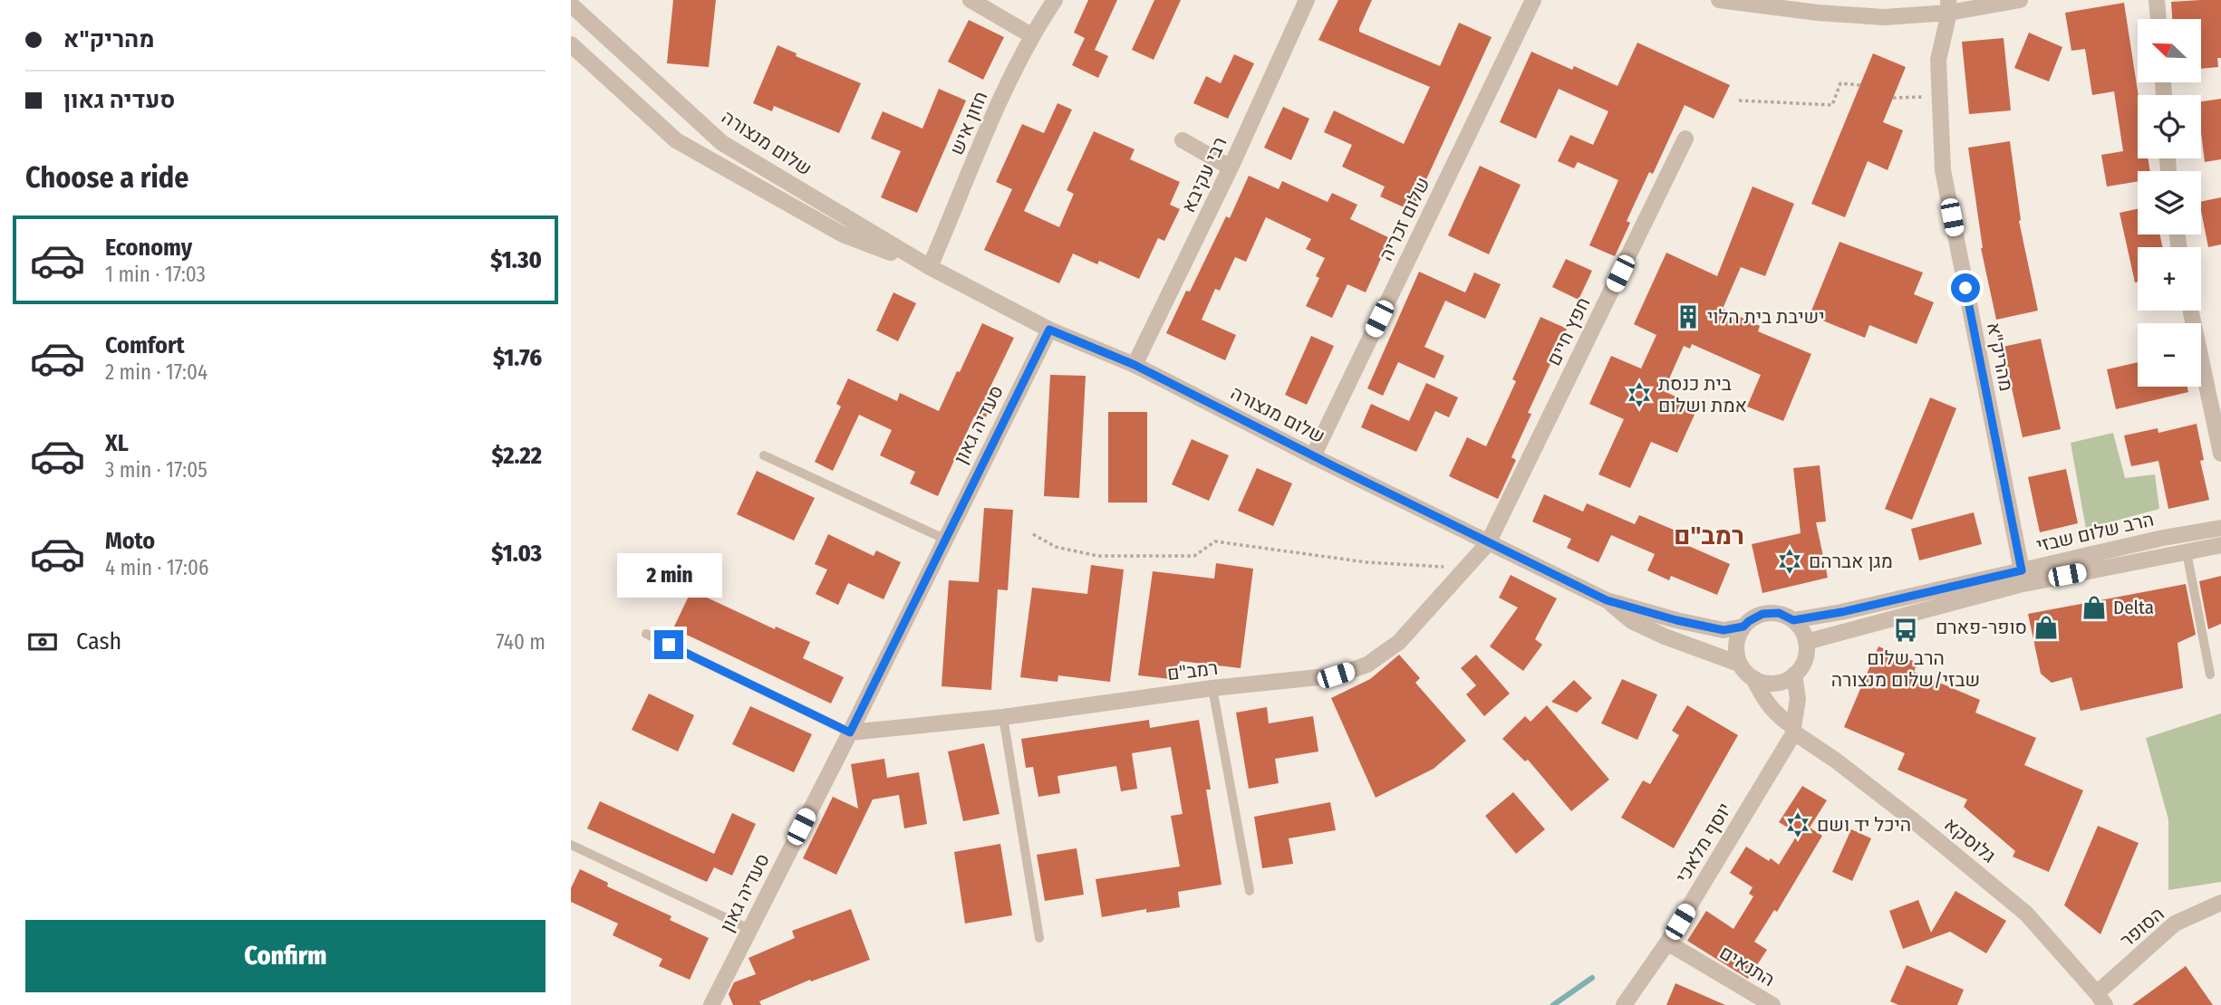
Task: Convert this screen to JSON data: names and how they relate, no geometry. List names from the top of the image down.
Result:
{
  "streets": {
    "street": [
      "חזון איש",
      "שלום מנצורה",
      "רבי עקיבא",
      "שלום זכריה",
      "חפץ חיים",
      "מהריק\"א",
      "סעדיה גאון",
      "הרב שלום שבזי",
      "רמב\"ם",
      "גלוסקא",
      "יוסף מלאכי",
      "הסופר",
      "התנאים"
    ]
  },
  "crossings": [
    ["חזון איש", "שלום מנצורה"],
    ["שלום מנצורה", "רבי עקיבא"],
    ["שלום מנצורה", "שלום זכריה"],
    ["שלום מנצורה", "חפץ חיים"],
    ["שלום מנצורה", "סעדיה גאון"],
    ["שלום מנצורה", "הרב שלום שבזי"],
    ["שלום מנצורה", "רמב\"ם"],
    ["שלום מנצורה", "גלוסקא"],
    ["חפץ חיים", "רמב\"ם"],
    ["מהריק\"א", "הרב שלום שבזי"],
    ["סעדיה גאון", "רמב\"ם"],
    ["הרב שלום שבזי", "גלוסקא"],
    ["גלוסקא", "יוסף מלאכי"],
    ["גלוסקא", "הסופר"],
    ["יוסף מלאכי", "התנאים"]
  ],
  "districts": ["רמב\"ם"],
  "places": {
    "building": ["ישיבת בית הלוי"],
    "synagogue": ["בית כנסת אמת ושלום", "מגן אברהם", "היכל יד ושם"],
    "shop": ["Delta", "סופר-פארם"],
    "bus stop": ["הרב שלום שבזי/שלום מנצורה"]
  },
  "north": "top left",
  "page": {
    "banner": ["מהריק\"א", "סעדיה גאון"],
    "map_buttons": ["+", "−"],
    "heading": "Choose a ride",
    "list": [
      {
        "name": "Economy",
        "note": "1 min · 17:03",
        "value": "$1.30"
      },
      {
        "name": "Comfort",
        "note": "2 min · 17:04",
        "value": "$1.76"
      },
      {
        "name": "XL",
        "note": "3 min · 17:05",
        "value": "$2.22"
      },
      {
        "name": "Moto",
        "note": "4 min · 17:06",
        "value": "$1.03"
      }
    ],
    "bubble": "2 min",
    "pay": ["Cash", "740 m"],
    "buttons": "Confirm"
  }
}
